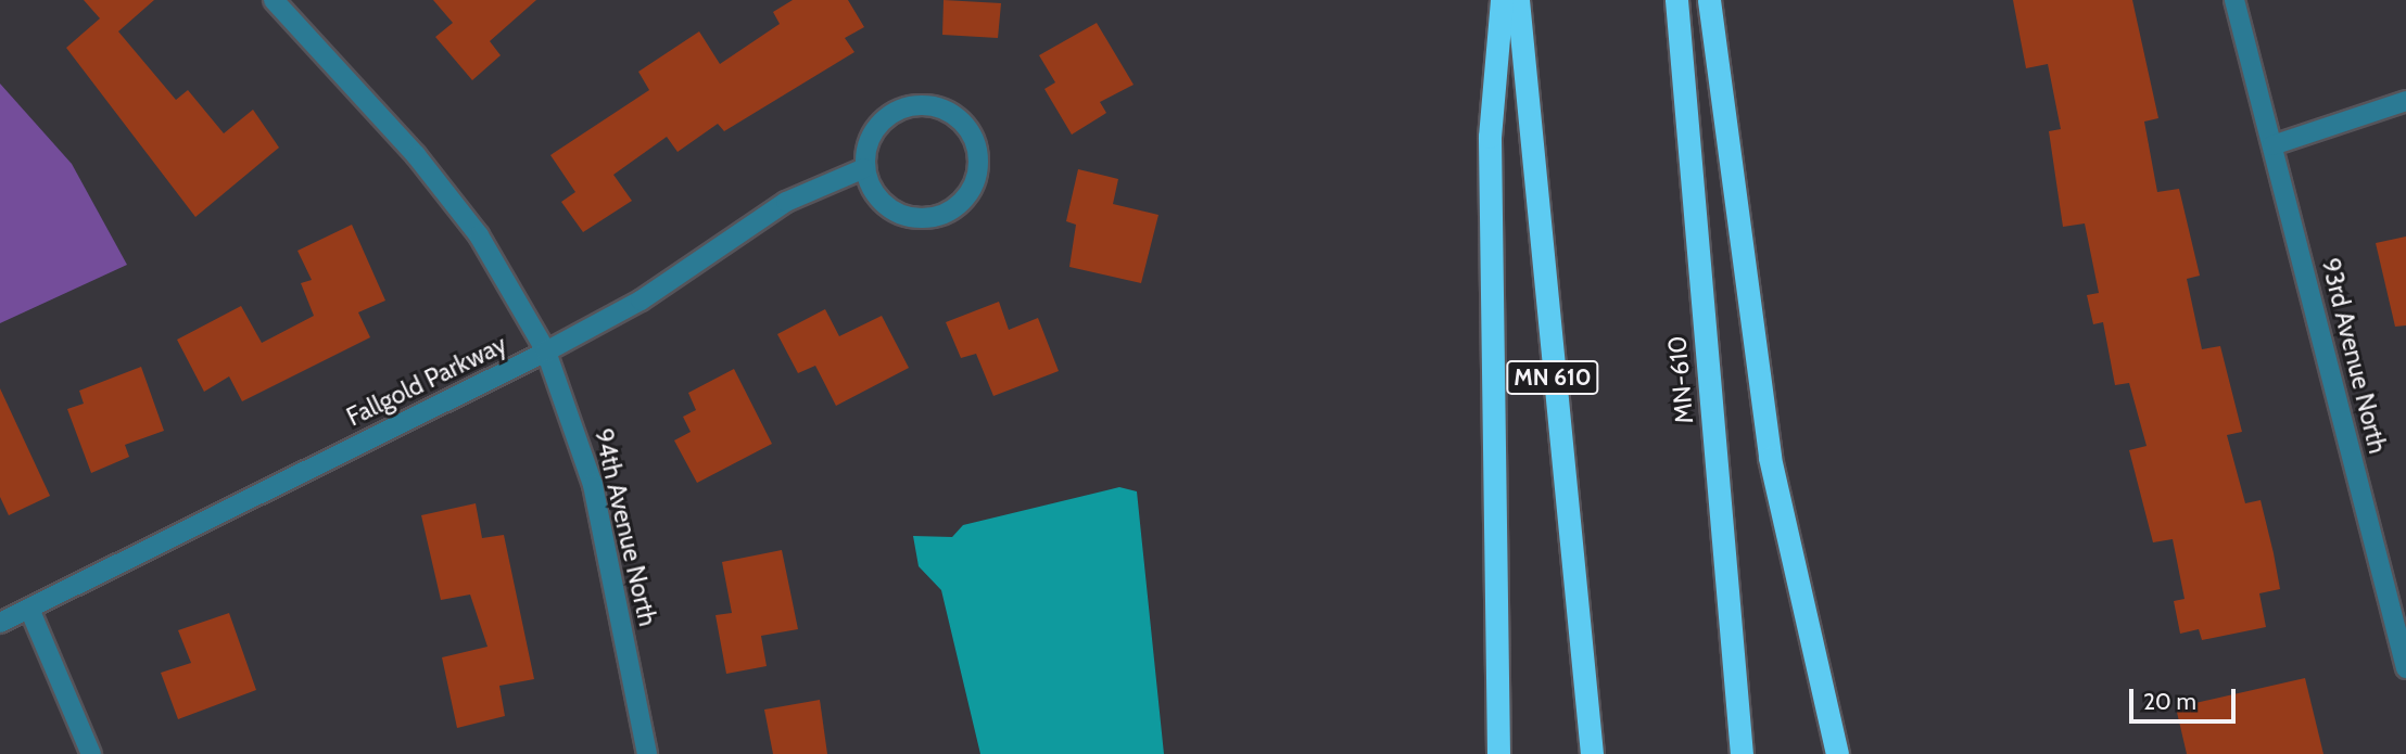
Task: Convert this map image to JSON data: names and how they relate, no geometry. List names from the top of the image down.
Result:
{
  "streets": {
    "highway": ["MN 610", "MN-610"],
    "street": ["93rd Avenue North", "Fallgold Parkway", "94th Avenue North"]
  },
  "crossings": [
    ["Fallgold Parkway", "94th Avenue North"]
  ],
  "scale_bar": "20 m"
}
